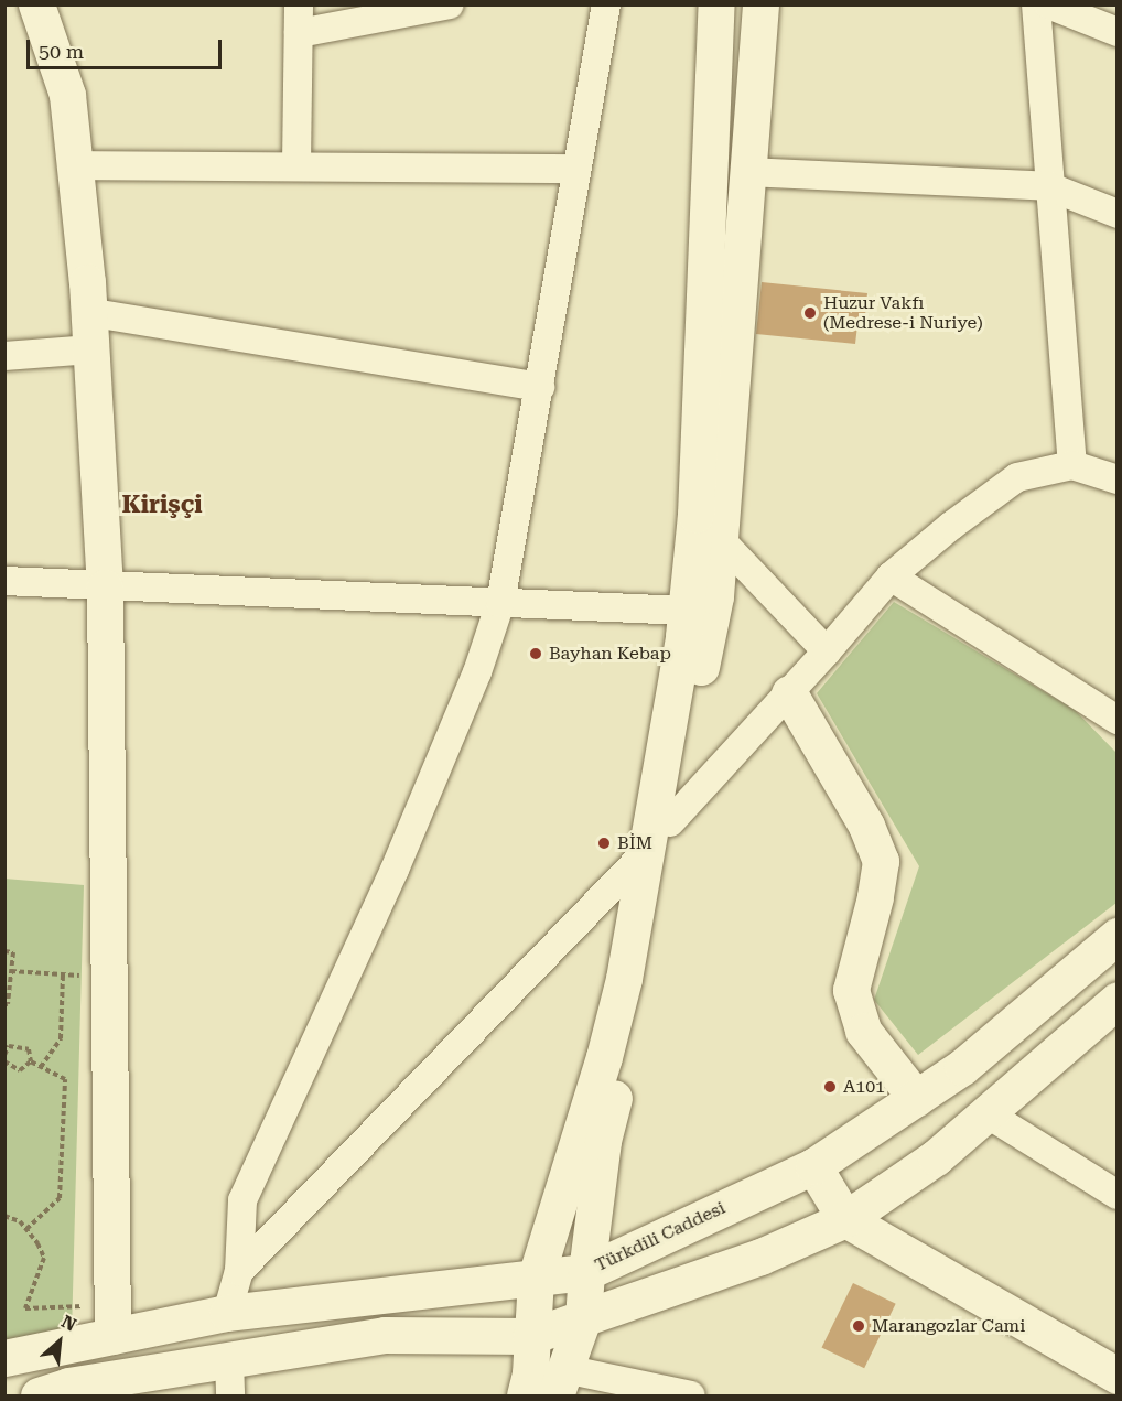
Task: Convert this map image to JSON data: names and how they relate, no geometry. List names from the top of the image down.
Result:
{
  "streets": {
    "main road": ["Türkdili Caddesi"]
  },
  "districts": ["Kirişçi"],
  "places": [
    "Huzur Vakfı (Medrese-i Nuriye)",
    "Bayhan Kebap",
    "BİM",
    "A101",
    "Marangozlar Cami"
  ],
  "scale_bar": "50 m",
  "north": "top right"
}
